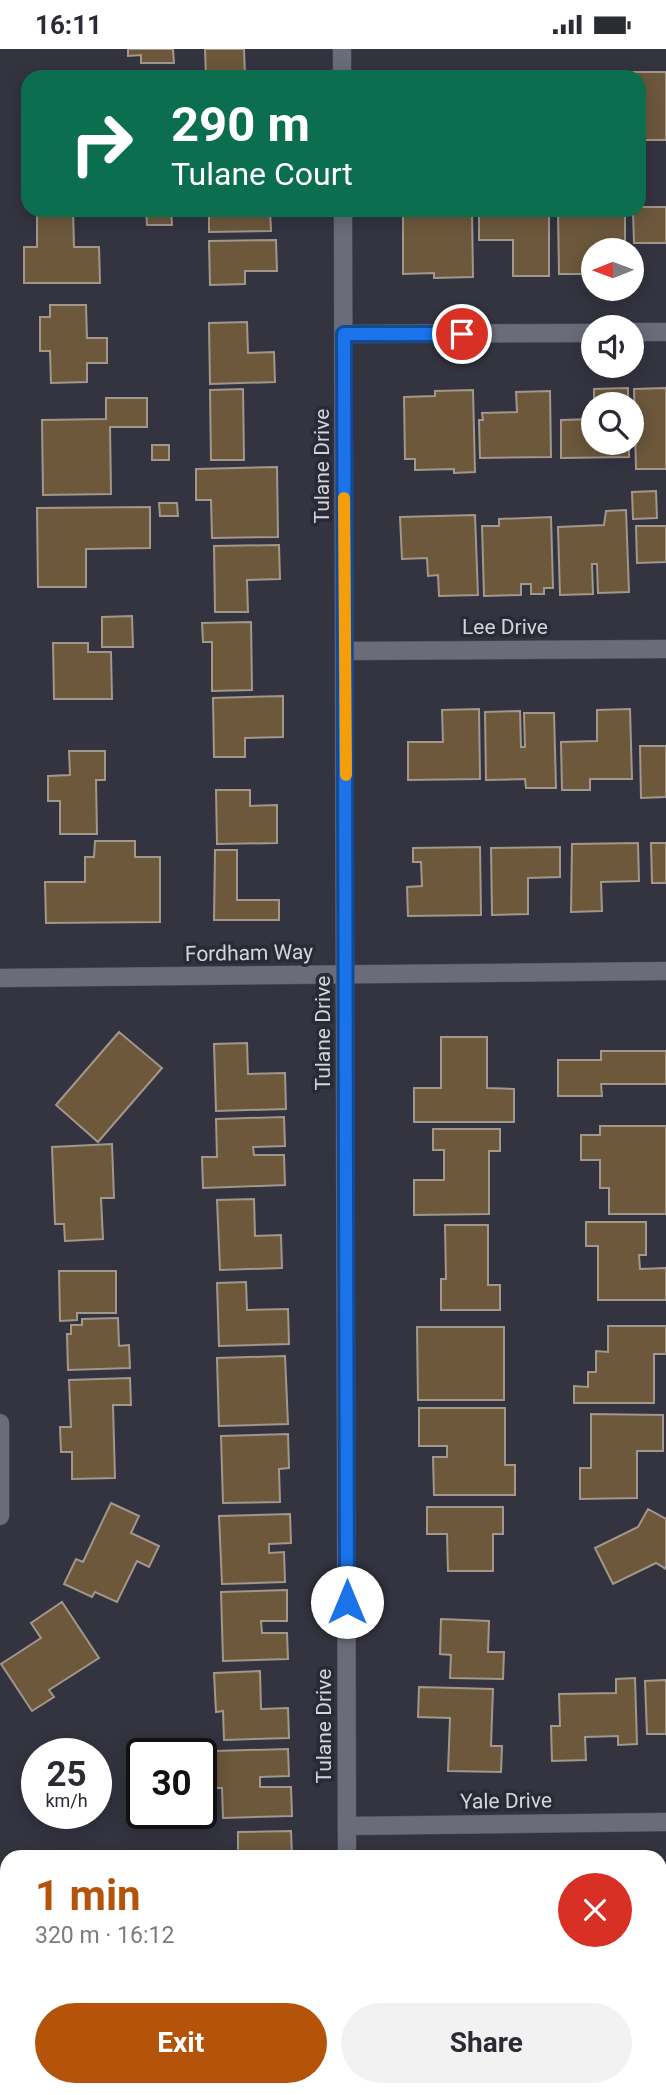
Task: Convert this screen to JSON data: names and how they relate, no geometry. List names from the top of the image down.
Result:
{
  "streets": {
    "street": [
      "Tulane Drive",
      "Lee Drive",
      "Fordham Way",
      "Yale Drive"
    ]
  },
  "crossings": [
    ["Tulane Drive", "Lee Drive"],
    ["Tulane Drive", "Fordham Way"],
    ["Tulane Drive", "Yale Drive"]
  ],
  "north": "left",
  "page": {
    "status": "16:11",
    "turn": ["290 m", "Tulane Court"],
    "speed": "25 km/h",
    "limit": "30",
    "heading": ["1 min", "320 m · 16:12"],
    "buttons": ["Exit", "Share"]
  }
}
